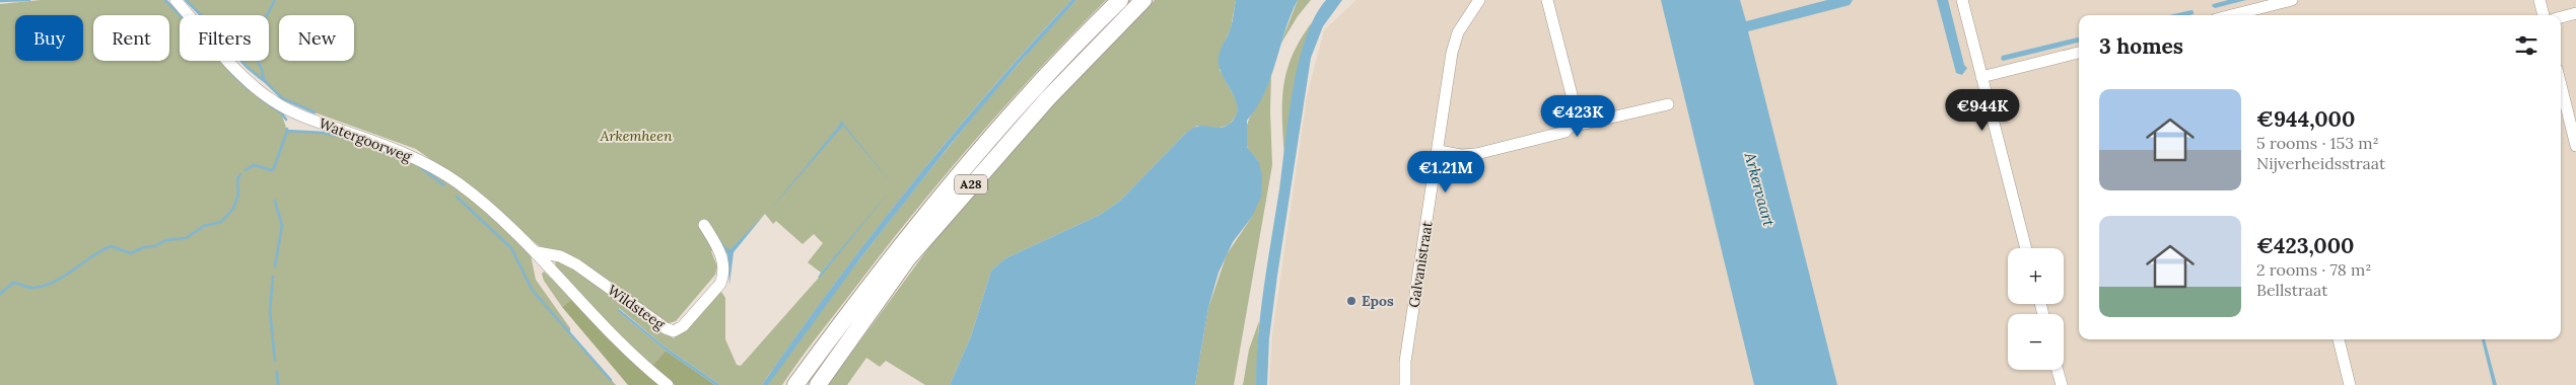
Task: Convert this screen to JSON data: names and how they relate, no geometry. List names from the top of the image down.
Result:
{
  "streets": {
    "highway": ["A28"],
    "street": ["Watergoorweg", "Galvanistraat", "Wildsteeg"]
  },
  "crossings": [
    ["Watergoorweg", "Wildsteeg"]
  ],
  "water": ["Arkervaart"],
  "parks": ["Arkemheen"],
  "places": ["Epos"],
  "page": {
    "chip": [
      "Buy",
      "Rent",
      "Filters",
      "New"
    ],
    "heading": "3 homes",
    "list": [
      {
        "name": "€944,000",
        "note": "5 rooms · 153 m² · Nijverheidsstraat"
      },
      {
        "name": "€423,000",
        "note": "2 rooms · 78 m² · Bellstraat"
      }
    ],
    "price": ["€944K", "€423K", "€1.21M"],
    "map_buttons": ["+", "−"]
  }
}
